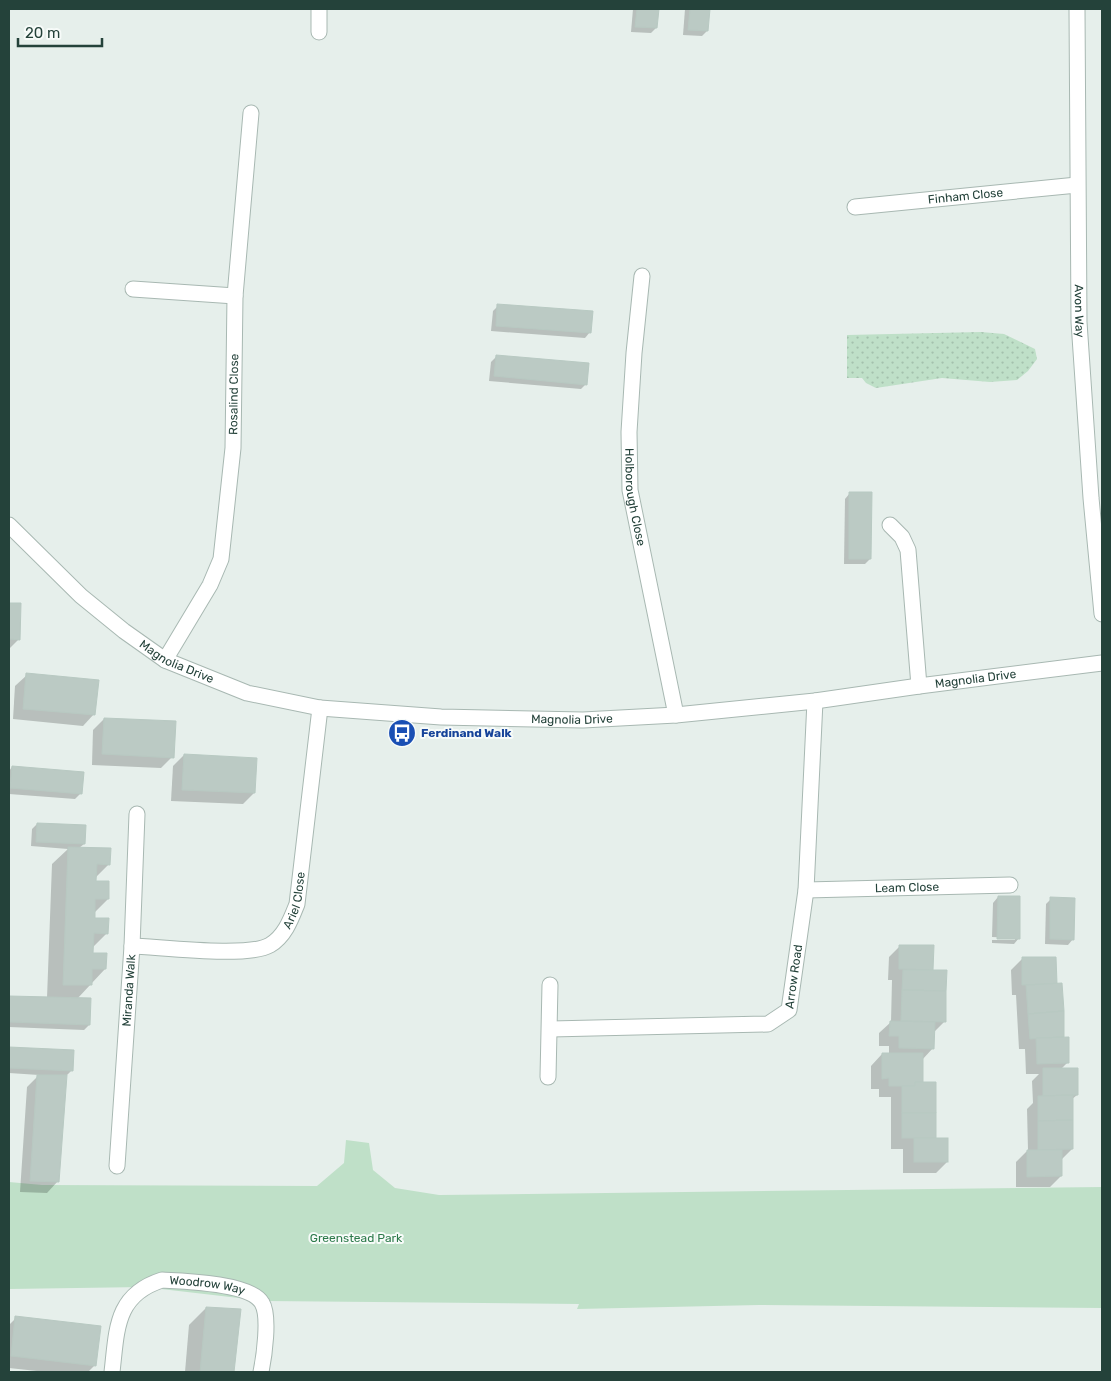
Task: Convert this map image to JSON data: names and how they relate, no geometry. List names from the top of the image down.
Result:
{
  "streets": {
    "street": [
      "Finham Close",
      "Avon Way",
      "Rosalind Close",
      "Holborough Close",
      "Magnolia Drive",
      "Leam Close",
      "Ariel Close",
      "Arrow Road",
      "Miranda Walk",
      "Woodrow Way"
    ]
  },
  "crossings": [
    ["Finham Close", "Avon Way"],
    ["Rosalind Close", "Magnolia Drive"],
    ["Holborough Close", "Magnolia Drive"],
    ["Magnolia Drive", "Ariel Close"],
    ["Magnolia Drive", "Arrow Road"],
    ["Leam Close", "Arrow Road"],
    ["Ariel Close", "Miranda Walk"]
  ],
  "parks": ["Greenstead Park"],
  "places": {
    "bus stop": ["Ferdinand Walk"]
  },
  "scale_bar": "20 m"
}
